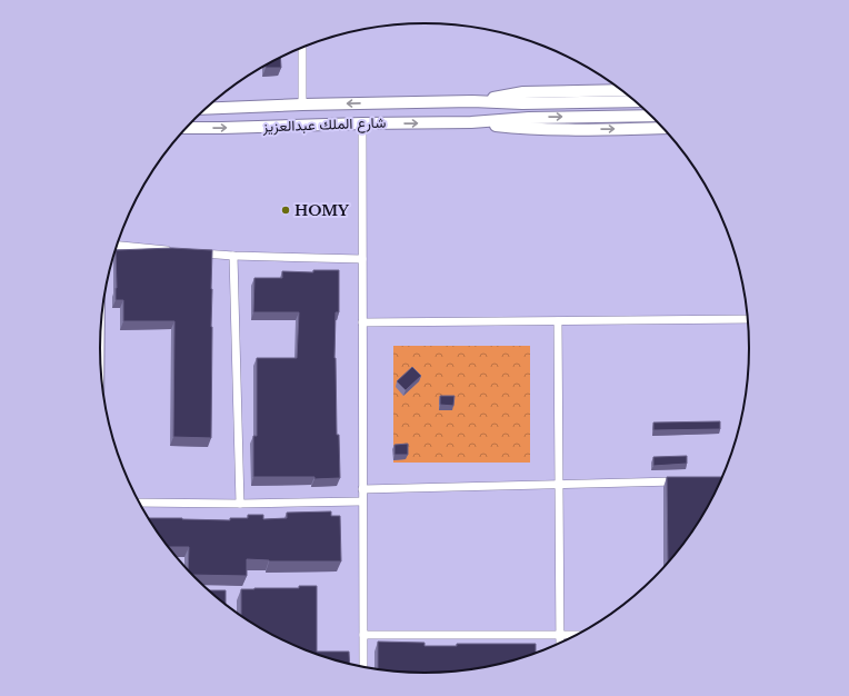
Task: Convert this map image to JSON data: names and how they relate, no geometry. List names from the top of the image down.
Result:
{
  "streets": {
    "street": ["شارع الملك عبدالعزيز"]
  },
  "places": ["HOMY"]
}
